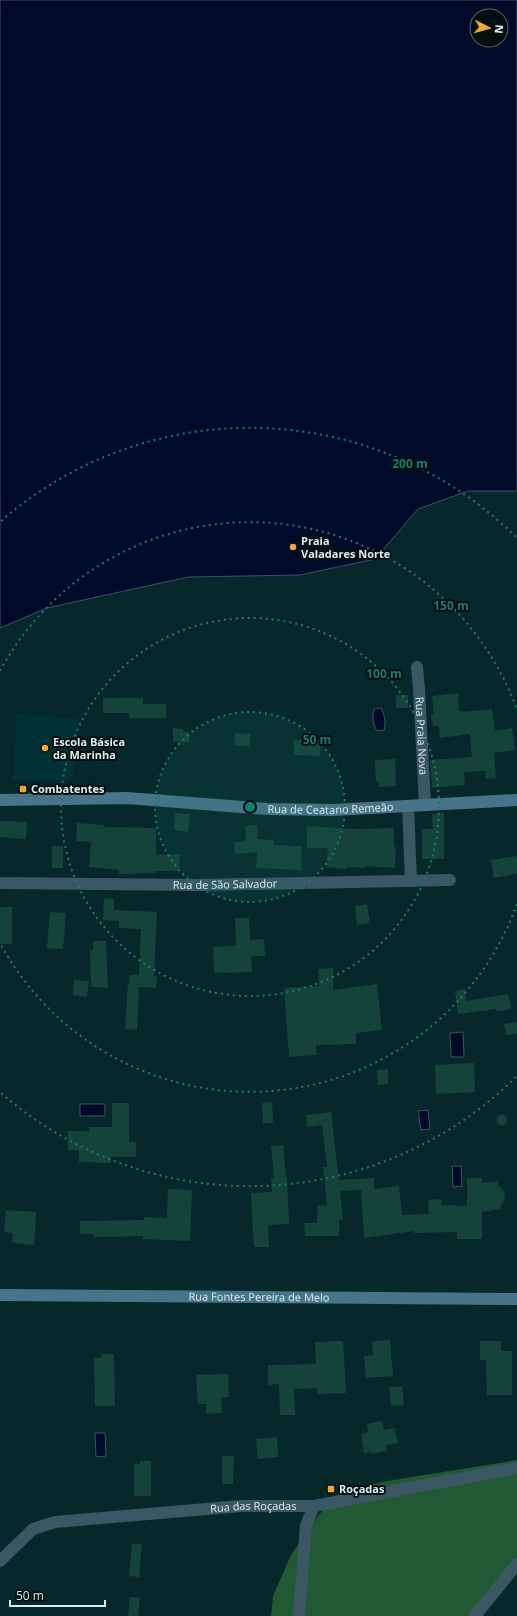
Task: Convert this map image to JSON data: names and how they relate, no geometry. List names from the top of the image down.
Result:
{
  "streets": {
    "main road": ["Rua de Ceatano Remeão", "Rua Fontes Pereira de Melo"],
    "street": ["Rua Praia Nova", "Rua de São Salvador", "Rua das Roçadas"]
  },
  "crossings": [
    ["Rua Praia Nova", "Rua de Ceatano Remeão"]
  ],
  "places": {
    "other": ["Praia Valadares Norte", "Escola Básica da Marinha"],
    "transit": ["Combatentes", "Roçadas"]
  },
  "scale_bar": "50 m",
  "north": "right",
  "rings": [
    "200 m",
    "150 m",
    "100 m",
    "50 m"
  ]
}
